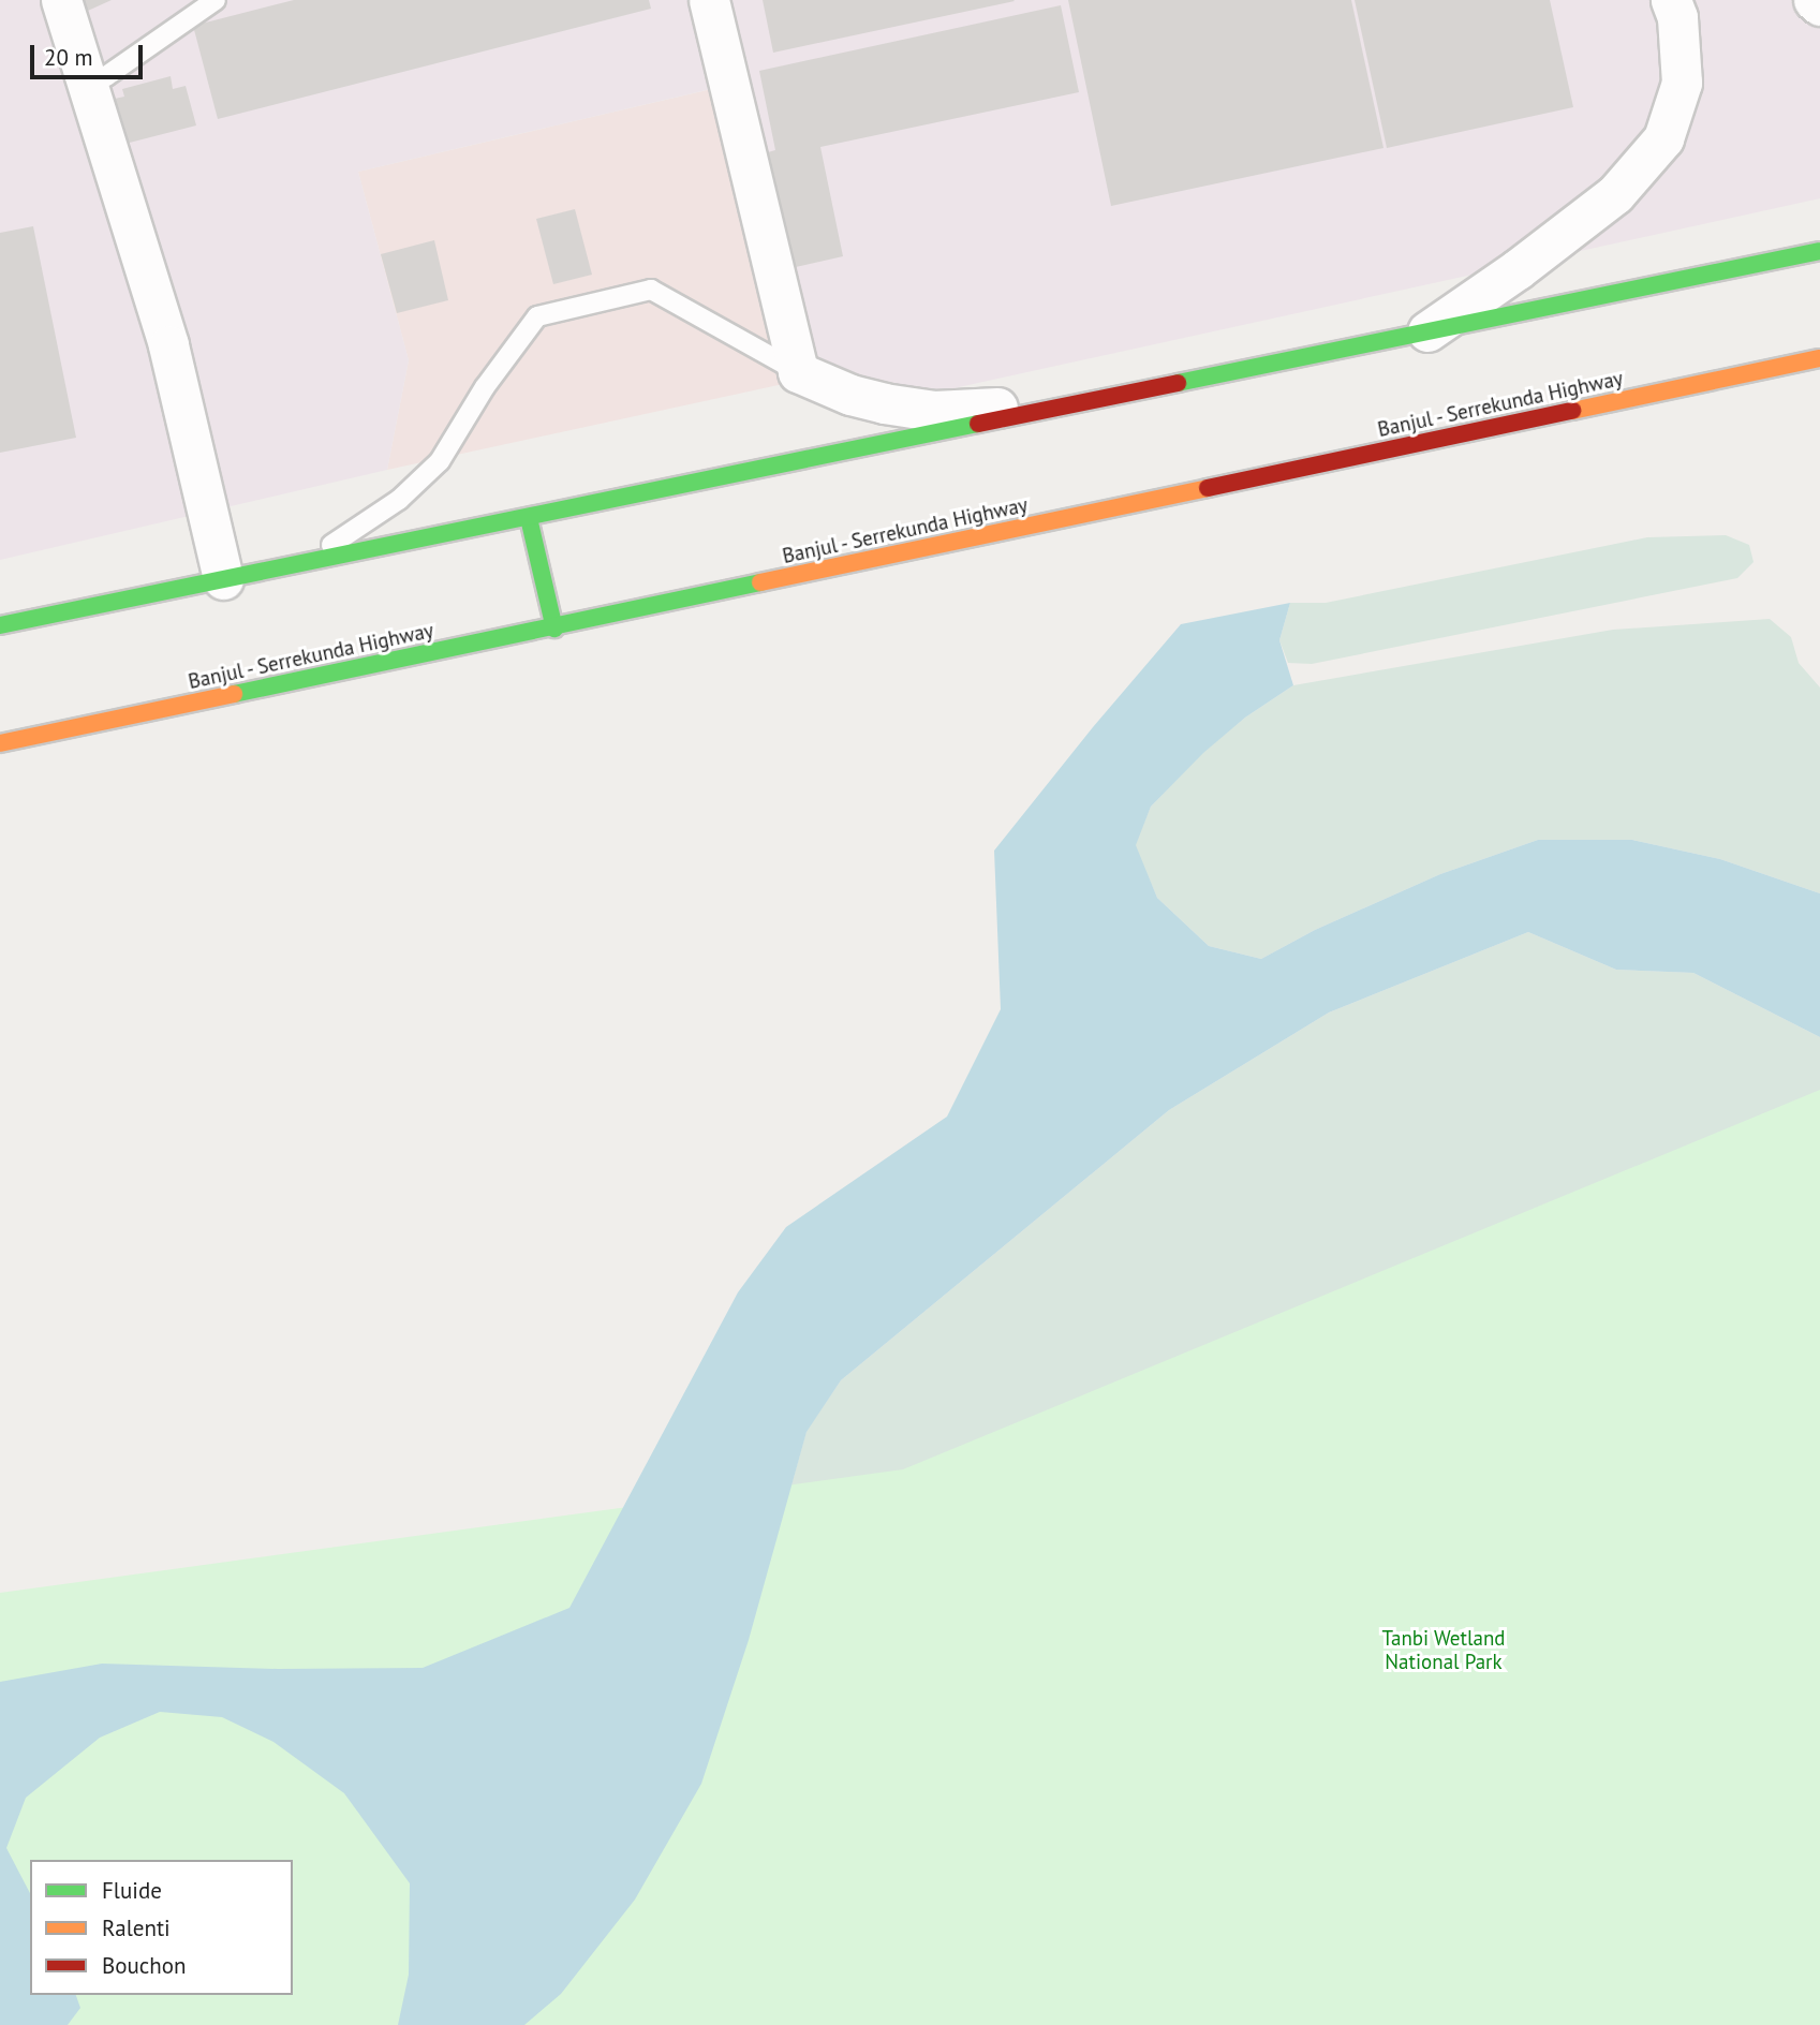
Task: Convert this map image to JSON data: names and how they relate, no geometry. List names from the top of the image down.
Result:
{
  "streets": {
    "highway": ["Banjul - Serrekunda Highway"]
  },
  "parks": ["Tanbi Wetland National Park"],
  "legend": ["Fluide", "Ralenti", "Bouchon"],
  "scale_bar": "20 m"
}
